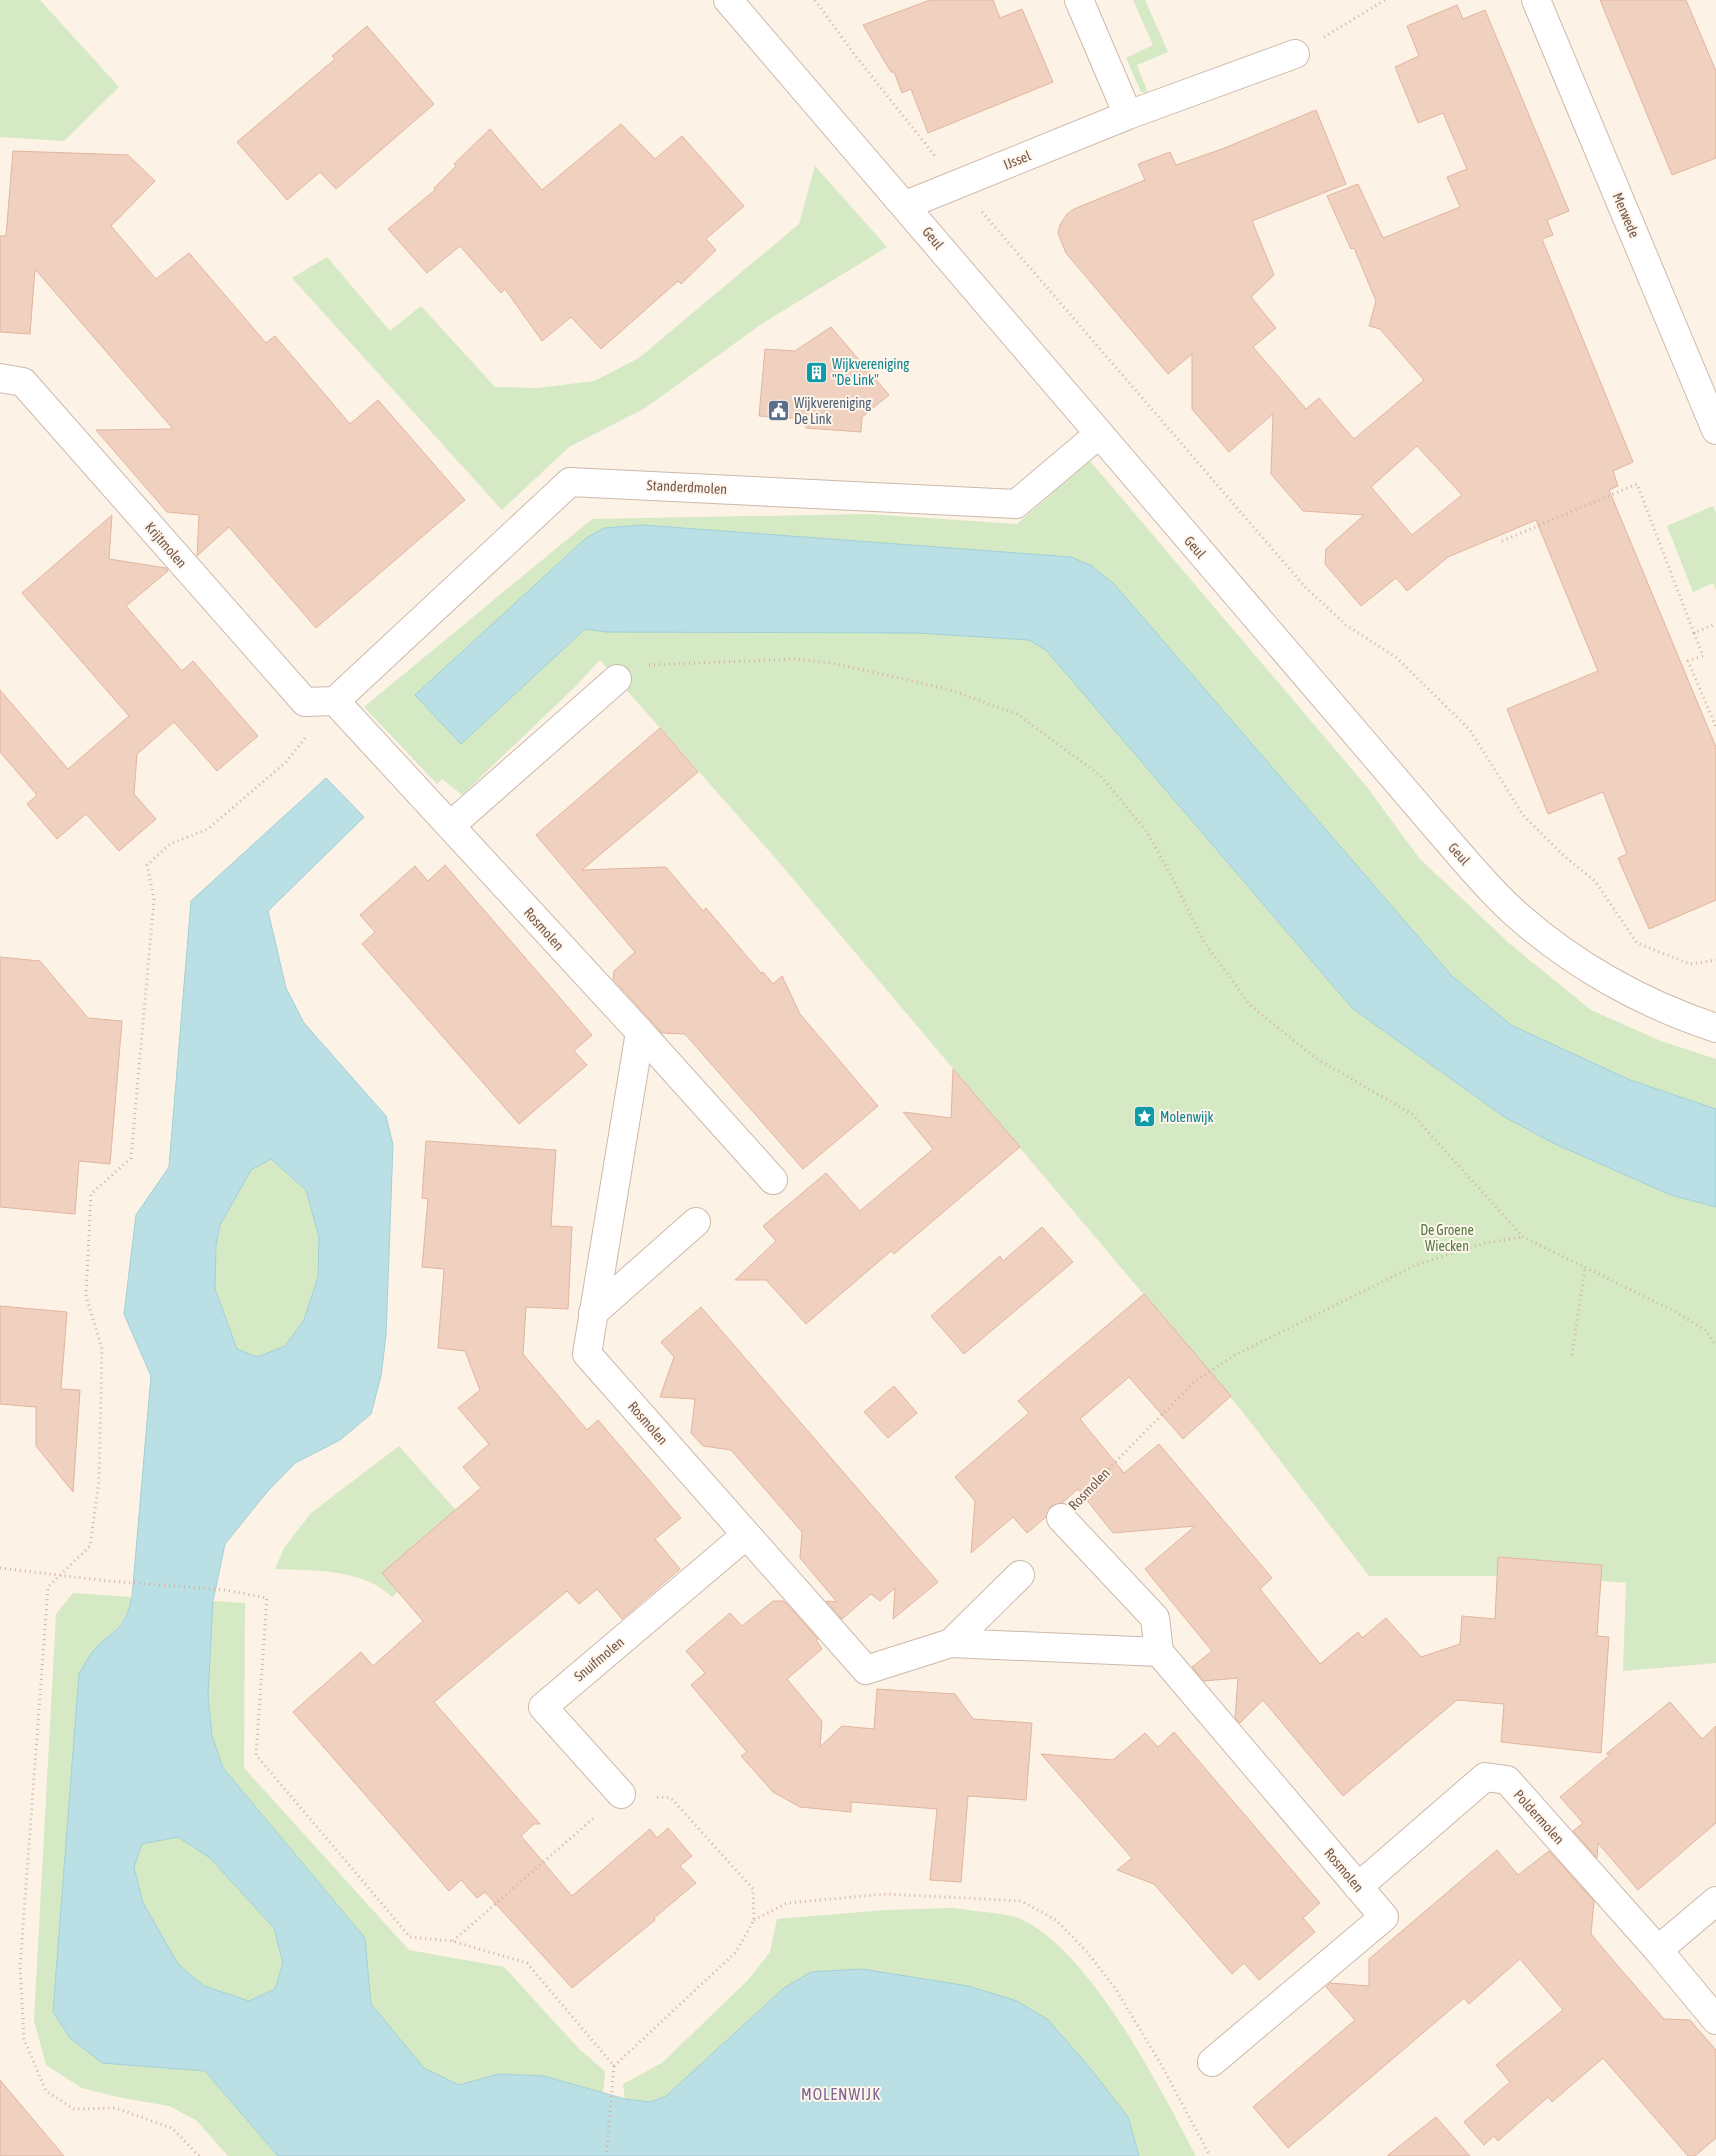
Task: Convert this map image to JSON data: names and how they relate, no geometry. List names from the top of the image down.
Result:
{
  "streets": {
    "street": [
      "IJssel",
      "Merwede",
      "Geul",
      "Standerdmolen",
      "Krijtmolen",
      "Rosmolen",
      "Snuifmolen",
      "Poldermolen"
    ]
  },
  "crossings": [
    ["IJssel", "Geul"],
    ["Geul", "Standerdmolen"],
    ["Standerdmolen", "Krijtmolen"],
    ["Standerdmolen", "Rosmolen"],
    ["Krijtmolen", "Rosmolen"],
    ["Rosmolen", "Snuifmolen"],
    ["Rosmolen", "Poldermolen"]
  ],
  "districts": ["MOLENWIJK"],
  "parks": ["De Groene Wiecken"],
  "places": {
    "building": ["Wijkvereniging \"De Link\""],
    "public building": ["Wijkvereniging De Link"],
    "place": ["Molenwijk"]
  }
}
